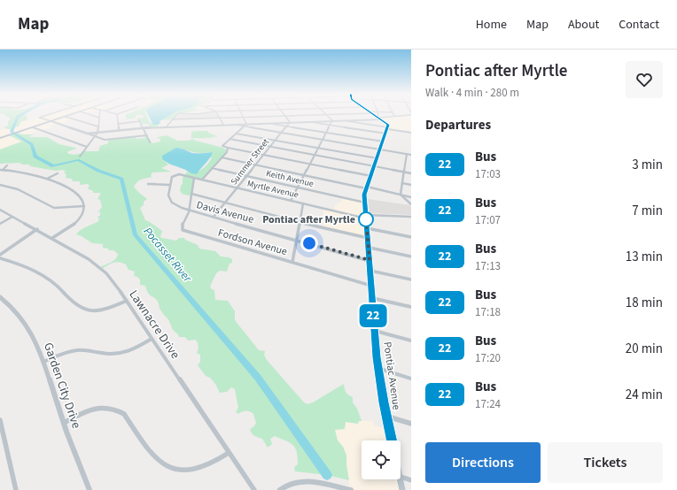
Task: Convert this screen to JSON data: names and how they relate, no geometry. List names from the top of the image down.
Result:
{
  "streets": {
    "main road": ["Pontiac Avenue"],
    "street": [
      "Summer Street",
      "Keith Avenue",
      "Myrtle Avenue",
      "Davis Avenue",
      "Fordson Avenue",
      "Lawnacre Drive",
      "Garden City Drive"
    ]
  },
  "crossings": [
    ["Summer Street", "Keith Avenue"],
    ["Summer Street", "Myrtle Avenue"],
    ["Summer Street", "Davis Avenue"],
    ["Keith Avenue", "Pontiac Avenue"],
    ["Myrtle Avenue", "Davis Avenue"],
    ["Myrtle Avenue", "Fordson Avenue"],
    ["Myrtle Avenue", "Pontiac Avenue"],
    ["Davis Avenue", "Fordson Avenue"],
    ["Davis Avenue", "Pontiac Avenue"],
    ["Fordson Avenue", "Pontiac Avenue"]
  ],
  "water": ["Pocasset River"],
  "places": ["Pontiac after Myrtle"],
  "lines": ["bus line 22"],
  "page": {
    "header": "Map",
    "nav": [
      "Home",
      "Map",
      "About",
      "Contact"
    ],
    "on_map": "22",
    "heading": [
      ["Pontiac after Myrtle", "Walk · 4 min · 280 m"],
      "Departures"
    ],
    "list": [
      {
        "mark": "22",
        "name": "Bus",
        "note": "17:03",
        "value": "3 min"
      },
      {
        "mark": "22",
        "name": "Bus",
        "note": "17:07",
        "value": "7 min"
      },
      {
        "mark": "22",
        "name": "Bus",
        "note": "17:13",
        "value": "13 min"
      },
      {
        "mark": "22",
        "name": "Bus",
        "note": "17:18",
        "value": "18 min"
      },
      {
        "mark": "22",
        "name": "Bus",
        "note": "17:20",
        "value": "20 min"
      },
      {
        "mark": "22",
        "name": "Bus",
        "note": "17:24",
        "value": "24 min"
      }
    ],
    "buttons": ["Directions", "Tickets"]
  }
}
